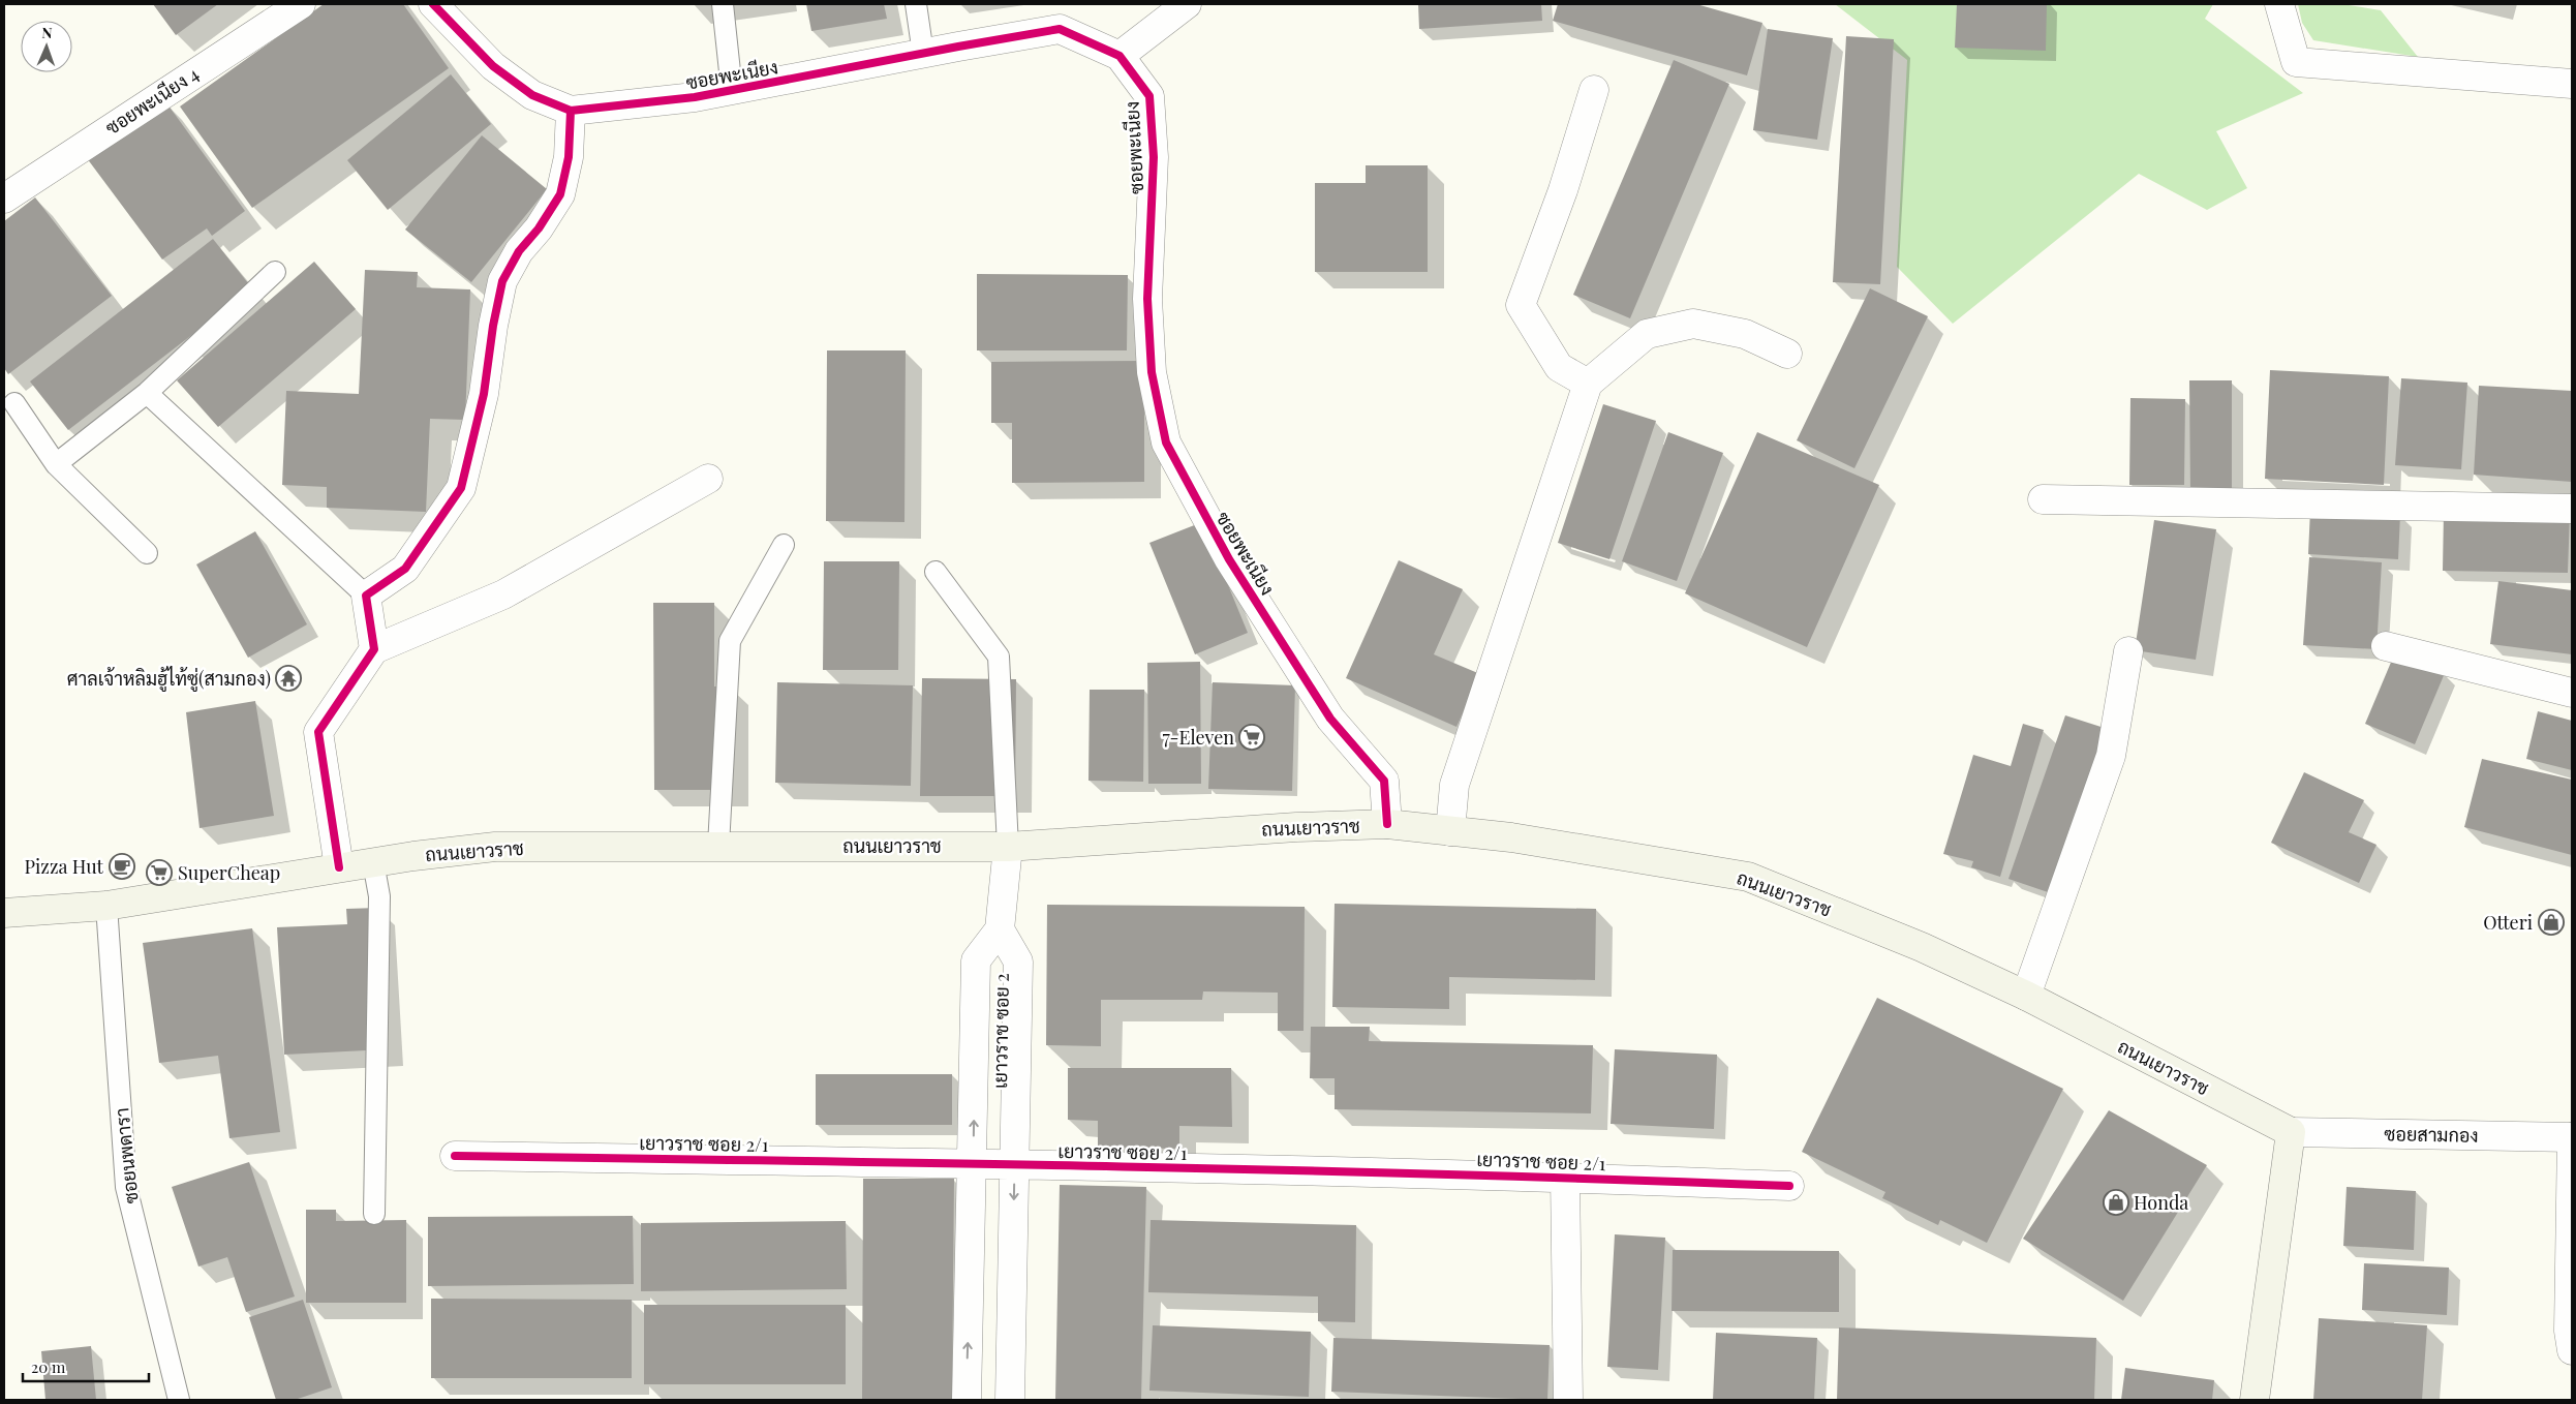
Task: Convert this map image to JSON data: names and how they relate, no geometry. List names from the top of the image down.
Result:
{
  "streets": {
    "main road": ["ถนนเยาวราช"],
    "street": [
      "ซอยพะเนียง",
      "ซอยพะเนียง 4",
      "เยาวราช ซอย 2",
      "ซอยสามกอง",
      "เยาวราช ซอย 2/1"
    ],
    "lane": ["ซอยนพดารา"]
  },
  "crossings": [
    ["ซอยพะเนียง", "ถนนเยาวราช"],
    ["ถนนเยาวราช", "ซอยสามกอง"],
    ["ถนนเยาวราช", "ซอยนพดารา"],
    ["เยาวราช ซอย 2", "เยาวราช ซอย 2/1"]
  ],
  "places": {
    "temple": ["ศาลเจ้าหลิมฮู้ไท้ซู่(สามกอง)"],
    "supermarket": ["7-Eleven", "SuperCheap"],
    "cafe": ["Pizza Hut"],
    "shop": ["Otteri", "Honda"]
  },
  "scale_bar": "20 m",
  "north": "top"
}
